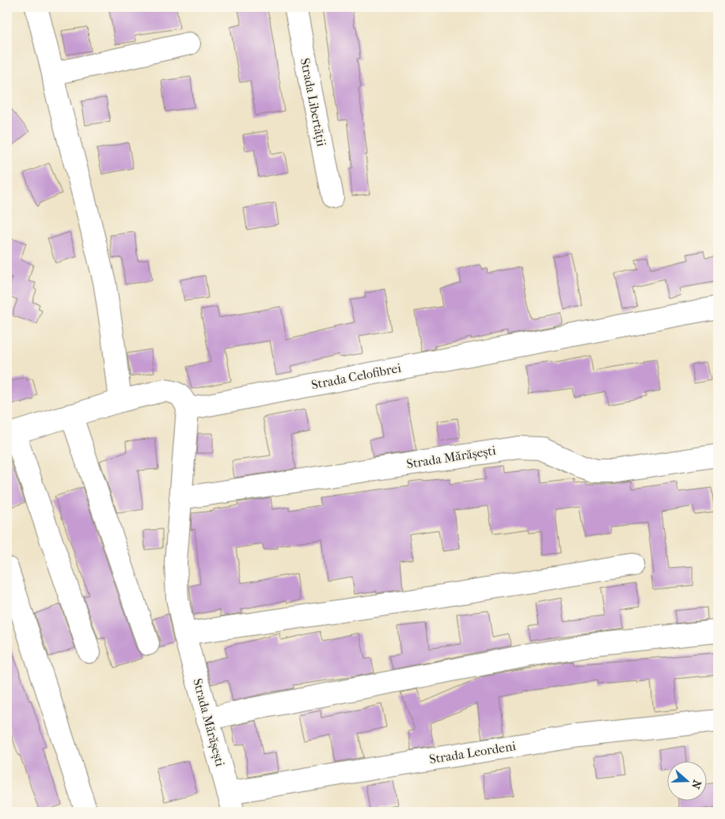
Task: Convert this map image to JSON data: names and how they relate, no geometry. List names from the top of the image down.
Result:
{
  "streets": {
    "street": [
      "Strada Libertății",
      "Strada Celofibrei",
      "Strada Mărășești",
      "Strada Leordeni"
    ]
  },
  "crossings": [
    ["Strada Celofibrei", "Strada Mărășești"],
    ["Strada Mărășești", "Strada Leordeni"]
  ],
  "north": "right"
}
